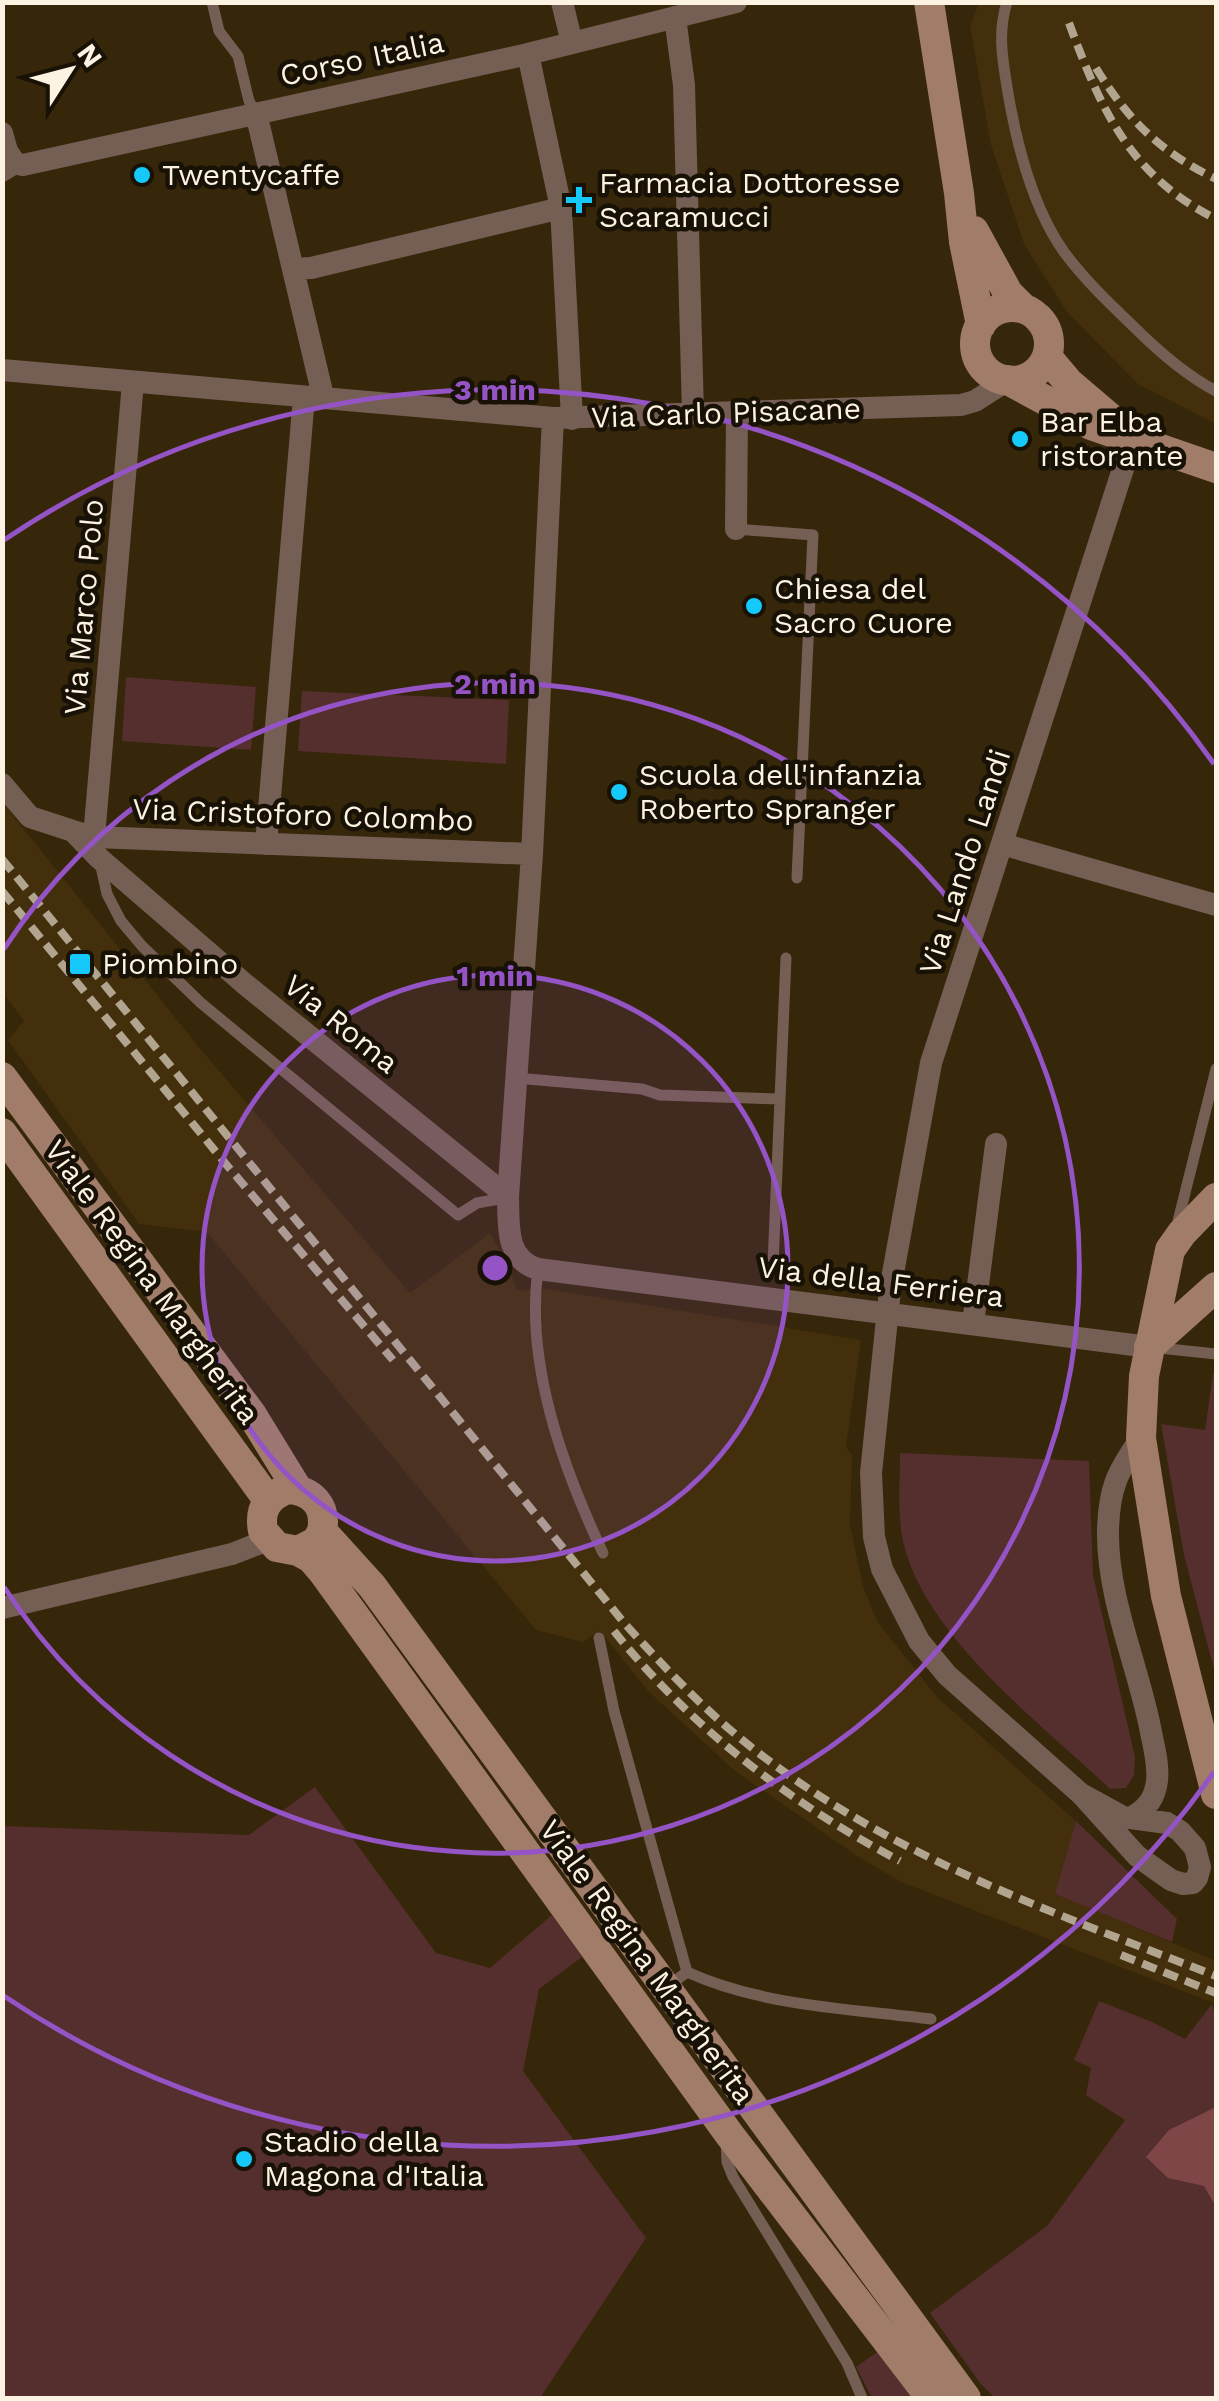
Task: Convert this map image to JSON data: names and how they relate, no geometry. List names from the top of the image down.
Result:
{
  "streets": {
    "street": [
      "Corso Italia",
      "Via Carlo Pisacane",
      "Via Marco Polo",
      "Via Cristoforo Colombo",
      "Via Lando Landi",
      "Via Roma",
      "Viale Regina Margherita",
      "Via della Ferriera"
    ]
  },
  "crossings": [
    ["Via Carlo Pisacane", "Via Marco Polo"],
    ["Via Marco Polo", "Via Cristoforo Colombo"],
    ["Via Marco Polo", "Via Roma"],
    ["Via Cristoforo Colombo", "Via Roma"],
    ["Via Lando Landi", "Via della Ferriera"]
  ],
  "places": {
    "other": [
      "Twentycaffe",
      "Bar Elba ristorante",
      "Chiesa del Sacro Cuore",
      "Scuola dell'infanzia Roberto Spranger",
      "Stadio della Magona d'Italia"
    ],
    "health": ["Farmacia Dottoresse Scaramucci"],
    "transit": ["Piombino"]
  },
  "north": "top right",
  "rings": ["3 min", "2 min", "1 min"]
}
